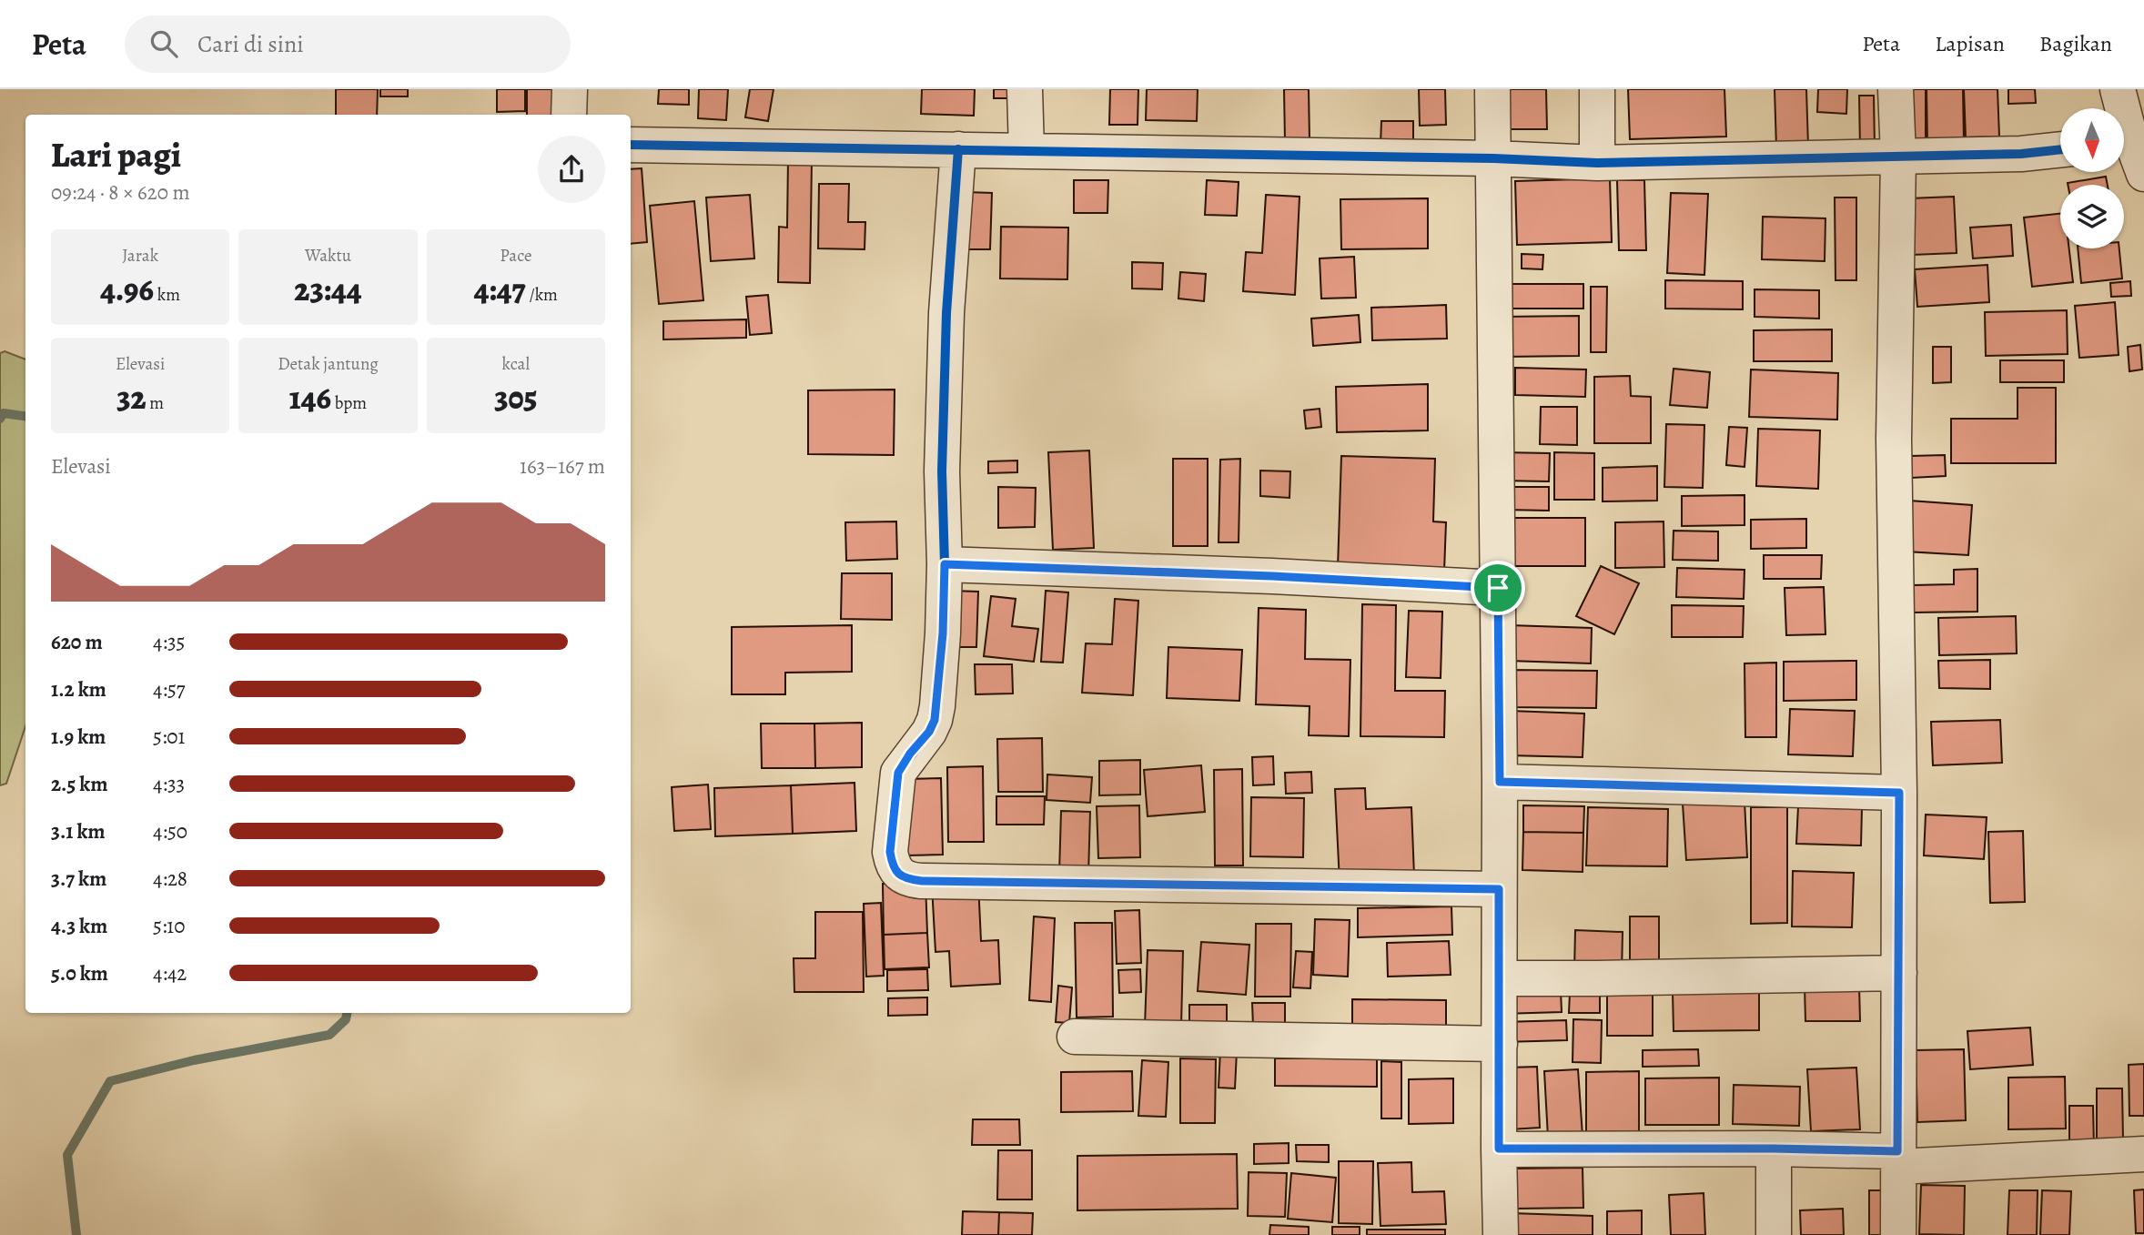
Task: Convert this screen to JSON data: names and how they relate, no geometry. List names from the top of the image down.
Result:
{
  "north": "bottom",
  "page": {
    "header": "Peta",
    "search": "Cari di sini",
    "nav": ["Peta", "Lapisan", "Bagikan"],
    "heading": ["Lari pagi", "09:24 · 8 × 620 m"],
    "stats": [
      ["Jarak", "4.96 km"],
      ["Waktu", "23:44"],
      ["Pace", "4:47 /km"],
      ["Elevasi", "32 m"],
      ["Detak jantung", "146 bpm"],
      ["kcal", "305"]
    ],
    "chart": ["Elevasi", "163–167 m"],
    "list": [
      {
        "name": "620 m",
        "note": "4:35"
      },
      {
        "name": "1.2 km",
        "note": "4:57"
      },
      {
        "name": "1.9 km",
        "note": "5:01"
      },
      {
        "name": "2.5 km",
        "note": "4:33"
      },
      {
        "name": "3.1 km",
        "note": "4:50"
      },
      {
        "name": "3.7 km",
        "note": "4:28"
      },
      {
        "name": "4.3 km",
        "note": "5:10"
      },
      {
        "name": "5.0 km",
        "note": "4:42"
      }
    ]
  }
}
